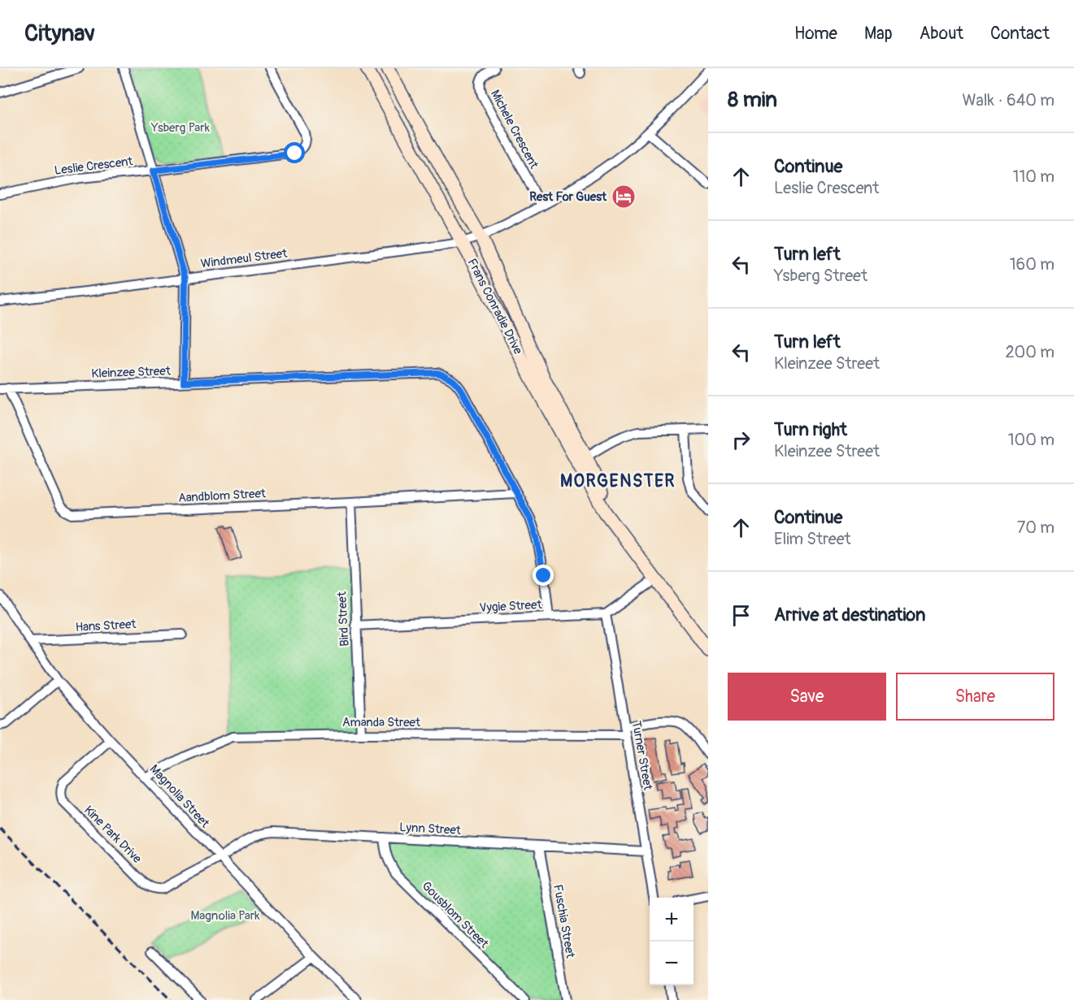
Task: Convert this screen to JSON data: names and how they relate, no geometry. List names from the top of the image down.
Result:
{
  "streets": {
    "street": [
      "Michele Crescent",
      "Leslie Crescent",
      "Windmeul Street",
      "Frans Conradie Drive",
      "Kleinzee Street",
      "Aandblom Street",
      "Vygie Street",
      "Bird Street",
      "Hans Street",
      "Amanda Street",
      "Turner Street",
      "Magnolia Street",
      "Lynn Street",
      "Kine Park Drive",
      "Gousblom Street",
      "Fuschia Street"
    ]
  },
  "crossings": [
    ["Michele Crescent", "Windmeul Street"],
    ["Windmeul Street", "Frans Conradie Drive"],
    ["Kleinzee Street", "Aandblom Street"],
    ["Kleinzee Street", "Vygie Street"],
    ["Aandblom Street", "Bird Street"],
    ["Vygie Street", "Bird Street"],
    ["Vygie Street", "Turner Street"],
    ["Bird Street", "Amanda Street"],
    ["Hans Street", "Magnolia Street"],
    ["Amanda Street", "Turner Street"],
    ["Amanda Street", "Magnolia Street"],
    ["Turner Street", "Lynn Street"],
    ["Magnolia Street", "Lynn Street"],
    ["Magnolia Street", "Kine Park Drive"],
    ["Lynn Street", "Kine Park Drive"],
    ["Lynn Street", "Gousblom Street"],
    ["Lynn Street", "Fuschia Street"]
  ],
  "districts": ["MORGENSTER"],
  "parks": ["Ysberg Park", "Magnolia Park"],
  "places": {
    "hotel": ["Rest For Guest"]
  },
  "page": {
    "header": "Citynav",
    "nav": [
      "Home",
      "Map",
      "About",
      "Contact"
    ],
    "heading": ["8 min", "Walk · 640 m"],
    "list": [
      ["Continue", "Leslie Crescent", "110 m"],
      ["Turn left", "Ysberg Street", "160 m"],
      ["Turn left", "Kleinzee Street", "200 m"],
      ["Turn right", "Kleinzee Street", "100 m"],
      ["Continue", "Elim Street", "70 m"],
      "Arrive at destination"
    ],
    "buttons": ["Save", "Share"],
    "map_buttons": ["+", "−"]
  }
}
